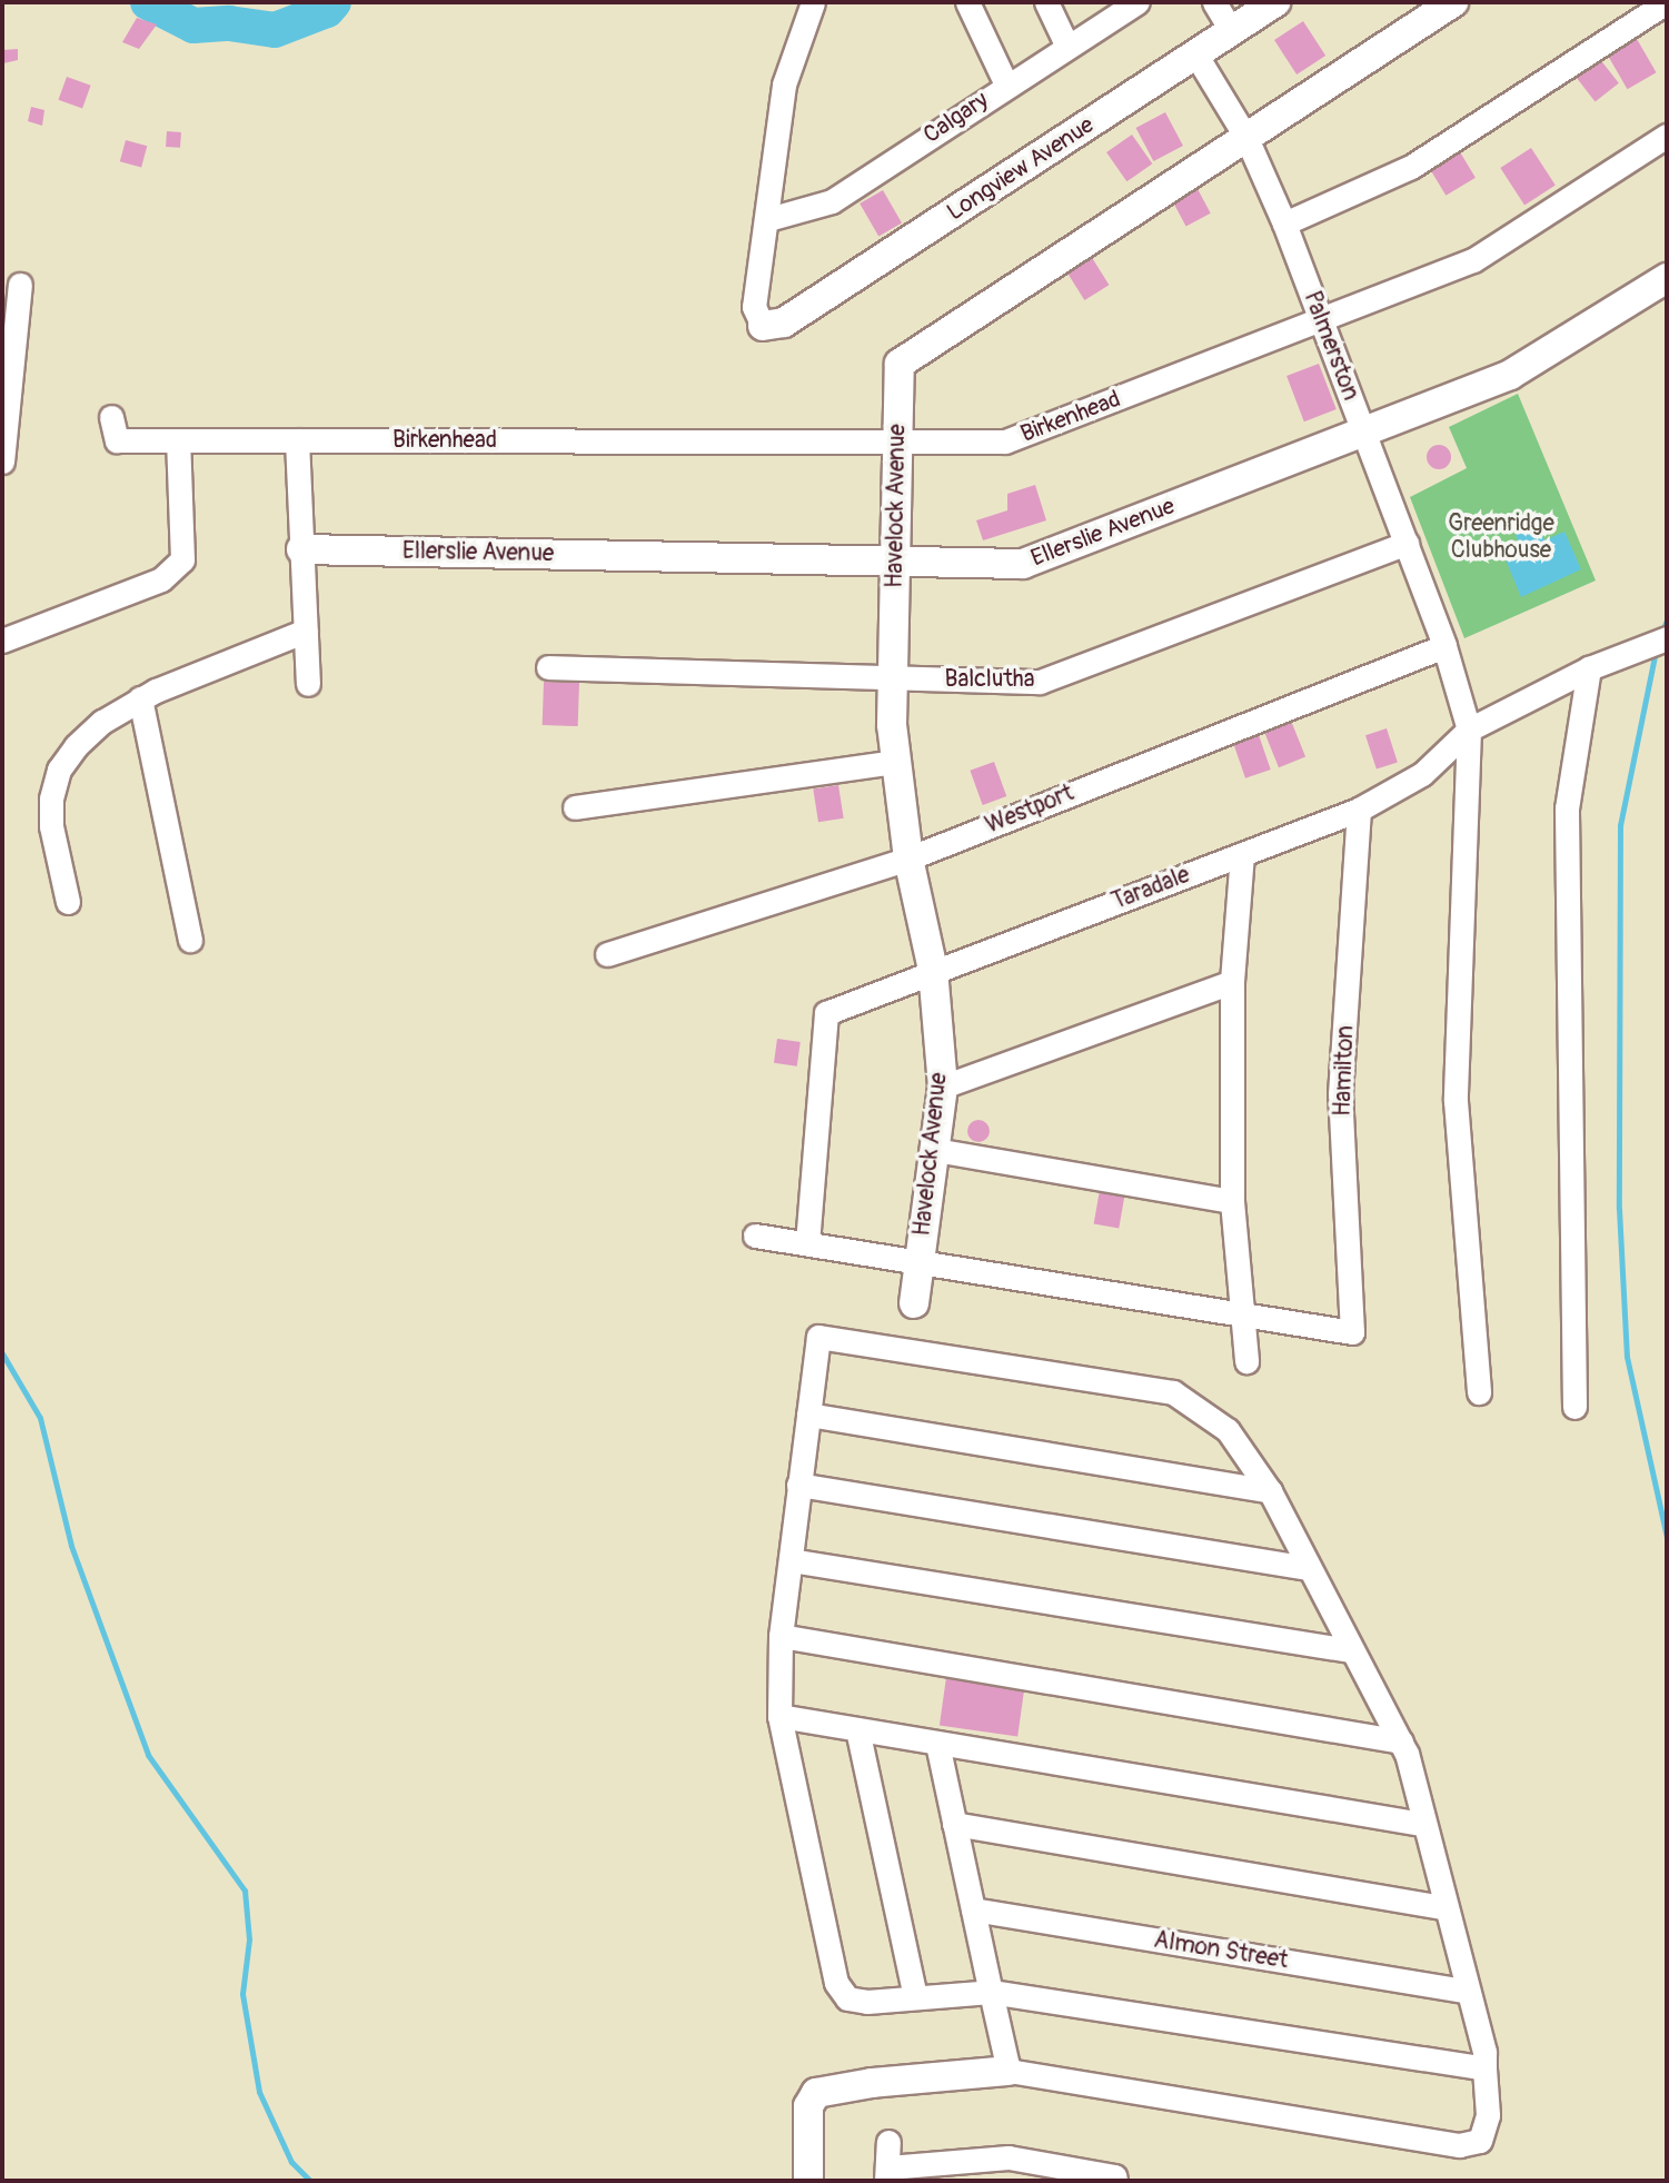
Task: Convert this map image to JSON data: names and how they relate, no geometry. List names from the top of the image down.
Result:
{
  "streets": {
    "street": [
      "Calgary",
      "Longview Avenue",
      "Palmerston",
      "Birkenhead",
      "Havelock Avenue",
      "Ellerslie Avenue",
      "Balclutha",
      "Westport",
      "Taradale",
      "Hamilton",
      "Almon Street"
    ]
  },
  "crossings": [
    ["Longview Avenue", "Palmerston"],
    ["Palmerston", "Birkenhead"],
    ["Palmerston", "Havelock Avenue"],
    ["Palmerston", "Ellerslie Avenue"],
    ["Palmerston", "Balclutha"],
    ["Palmerston", "Westport"],
    ["Palmerston", "Taradale"],
    ["Birkenhead", "Havelock Avenue"],
    ["Havelock Avenue", "Ellerslie Avenue"],
    ["Havelock Avenue", "Balclutha"],
    ["Havelock Avenue", "Westport"],
    ["Havelock Avenue", "Taradale"],
    ["Taradale", "Hamilton"]
  ],
  "parks": ["Greenridge Clubhouse"]
}
